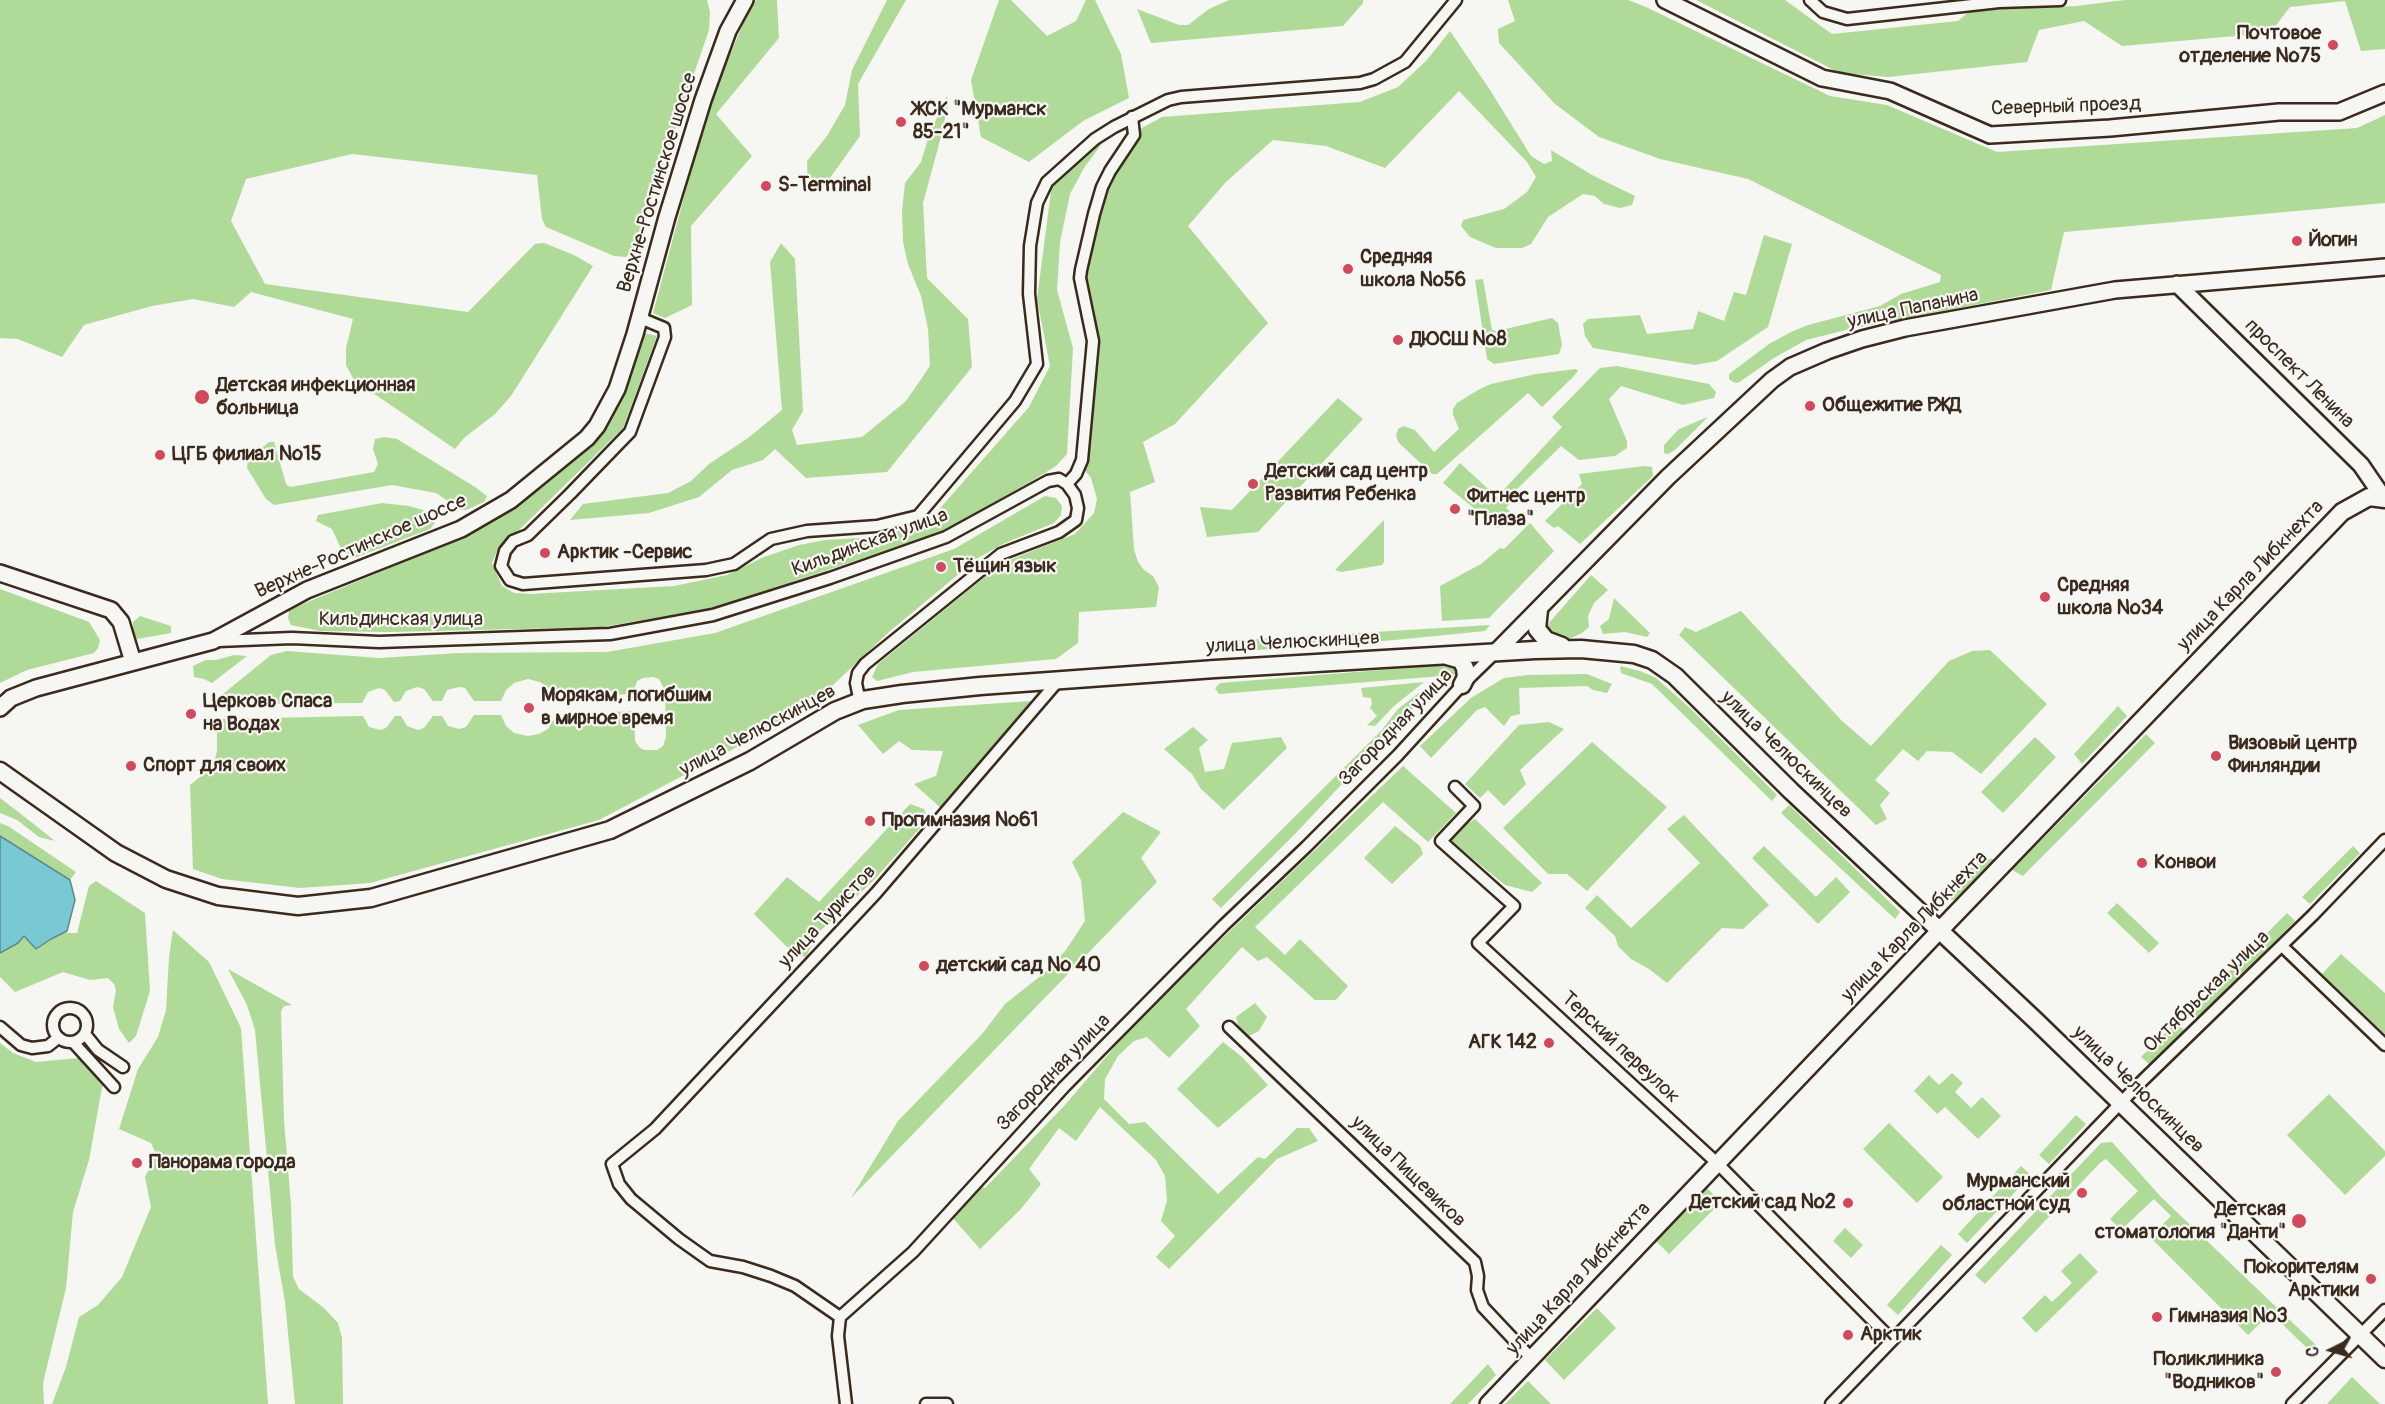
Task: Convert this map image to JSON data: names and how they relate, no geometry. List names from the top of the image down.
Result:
{
  "streets": {
    "main road": ["улица Карла Либкнехта", "улица Челюскинцев"],
    "street": [
      "Северный проезд",
      "Верхне-Ростинское шоссе",
      "улица Папанина",
      "проспект Ленина",
      "Кильдинская улица",
      "Загородная улица",
      "улица Туристов",
      "Октябрьская улица",
      "Терский переулок",
      "улица Пищевиков"
    ]
  },
  "crossings": [
    ["Верхне-Ростинское шоссе", "Кильдинская улица"],
    ["улица Папанина", "проспект Ленина"],
    ["улица Папанина", "улица Челюскинцев"],
    ["улица Папанина", "Загородная улица"],
    ["проспект Ленина", "улица Карла Либкнехта"],
    ["улица Карла Либкнехта", "улица Челюскинцев"],
    ["улица Карла Либкнехта", "Терский переулок"],
    ["улица Карла Либкнехта", "улица Пищевиков"],
    ["улица Челюскинцев", "Загородная улица"],
    ["улица Челюскинцев", "улица Туристов"],
    ["улица Челюскинцев", "Октябрьская улица"],
    ["Загородная улица", "улица Туристов"],
    ["Октябрьская улица", "Терский переулок"]
  ],
  "places": [
    "Почтовое отделение №75",
    "ЖСК \"Мурманск 85-21\"",
    "S-Terminal",
    "Йогин",
    "Средняя школа №56",
    "ДЮСШ №8",
    "Детская инфекционная больница",
    "Общежитие РЖД",
    "ЦГБ филиал №15",
    "Детский сад центр Развития Ребенка",
    "Фитнес центр \"Плаза\"",
    "Арктик -Сервис",
    "Тёщин язык",
    "Средняя школа №34",
    "Морякам, погибшим в мирное время",
    "Церковь Спаса на Водах",
    "Визовый центр Финляндии",
    "Спорт для своих",
    "Прогимназия №61",
    "Конвои",
    "детский сад № 40",
    "АГК 142",
    "Панорама города",
    "Мурманский областной суд",
    "Детский сад №2",
    "Детская стоматология \"Данти\"",
    "Покорителям Арктики",
    "Гимназия №3",
    "Арктик",
    "Поликлиника \"Водников\""
  ],
  "north": "left"
}
